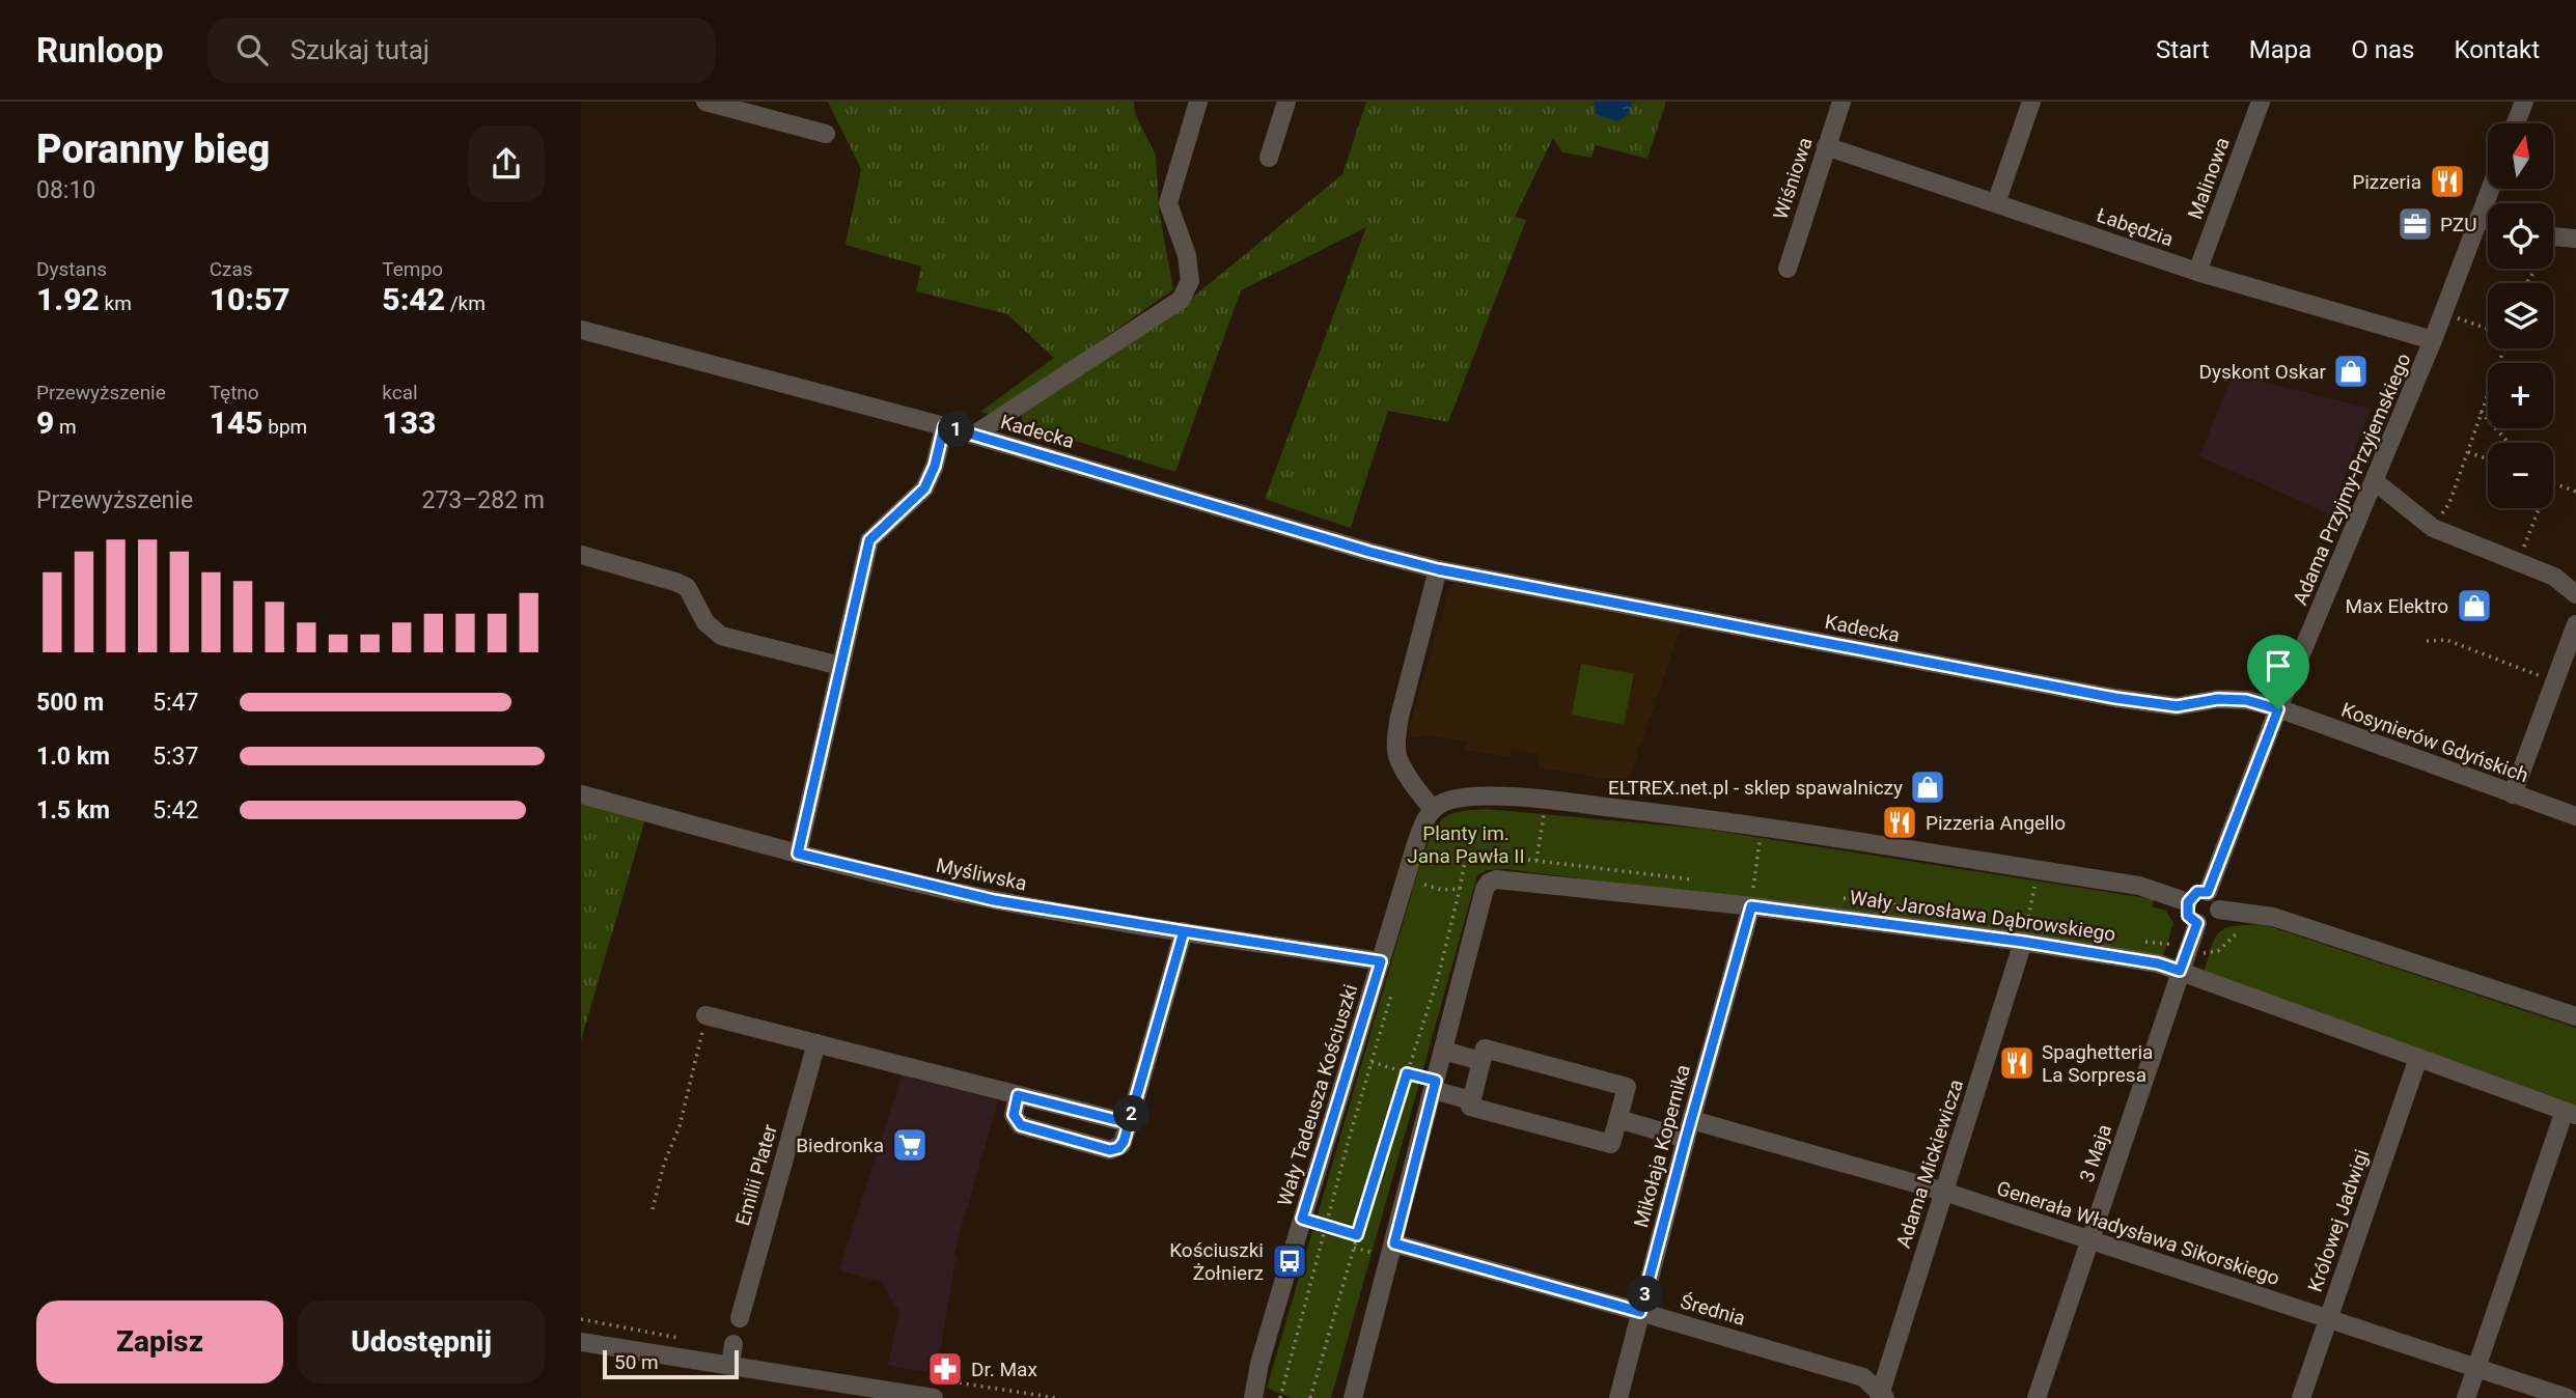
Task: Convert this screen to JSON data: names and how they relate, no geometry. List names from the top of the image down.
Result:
{
  "streets": {
    "street": [
      "Wiśniowa",
      "Malinowa",
      "Łabędzia",
      "Kadecka",
      "Adama Przyjmy-Przyjemskiego",
      "Kosynierów Gdyńskich",
      "Myśliwska",
      "Wały Jarosława Dąbrowskiego",
      "Wały Tadeusza Kościuszki",
      "Mikołaja Kopernika",
      "3 Maja",
      "Adama Mickiewicza",
      "Emilii Plater",
      "Królowej Jadwigi",
      "Generała Władysława Sikorskiego",
      "Średnia"
    ]
  },
  "crossings": [
    ["Wiśniowa", "Łabędzia"],
    ["Malinowa", "Łabędzia"],
    ["Łabędzia", "Adama Przyjmy-Przyjemskiego"],
    ["Kadecka", "Adama Przyjmy-Przyjemskiego"],
    ["Kadecka", "Kosynierów Gdyńskich"],
    ["Adama Przyjmy-Przyjemskiego", "Kosynierów Gdyńskich"],
    ["Adama Przyjmy-Przyjemskiego", "3 Maja"],
    ["Myśliwska", "Wały Tadeusza Kościuszki"],
    ["Wały Jarosława Dąbrowskiego", "Mikołaja Kopernika"],
    ["Wały Jarosława Dąbrowskiego", "3 Maja"],
    ["Wały Jarosława Dąbrowskiego", "Adama Mickiewicza"],
    ["Wały Jarosława Dąbrowskiego", "Królowej Jadwigi"],
    ["Mikołaja Kopernika", "Generała Władysława Sikorskiego"],
    ["Mikołaja Kopernika", "Średnia"],
    ["3 Maja", "Generała Władysława Sikorskiego"],
    ["Adama Mickiewicza", "Generała Władysława Sikorskiego"],
    ["Adama Mickiewicza", "Średnia"],
    ["Królowej Jadwigi", "Generała Władysława Sikorskiego"]
  ],
  "parks": ["Planty im. Jana Pawła II"],
  "places": {
    "restaurant": ["Pizzeria", "Pizzeria Angello", "Spaghetteria La Sorpresa"],
    "office": ["PZU"],
    "shop": ["Dyskont Oskar", "Max Elektro", "ELTREX.net.pl - sklep spawalniczy"],
    "supermarket": ["Biedronka"],
    "bus stop": ["Kościuszki Żołnierz"],
    "pharmacy": ["Dr. Max"]
  },
  "scale_bar": "50 m",
  "north": "top",
  "page": {
    "header": "Runloop",
    "search": "Szukaj tutaj",
    "nav": [
      "Start",
      "Mapa",
      "O nas",
      "Kontakt"
    ],
    "heading": ["Poranny bieg", "08:10"],
    "map_buttons": ["+", "−"],
    "stats": [
      ["Dystans", "1.92 km"],
      ["Czas", "10:57"],
      ["Tempo", "5:42 /km"],
      ["Przewyższenie", "9 m"],
      ["Tętno", "145 bpm"],
      ["kcal", "133"]
    ],
    "pins": ["1", "2", "3"],
    "chart": ["Przewyższenie", "273–282 m"],
    "list": [
      {
        "name": "500 m",
        "note": "5:47"
      },
      {
        "name": "1.0 km",
        "note": "5:37"
      },
      {
        "name": "1.5 km",
        "note": "5:42"
      }
    ],
    "buttons": ["Zapisz", "Udostępnij"],
    "scale": "50 m"
  }
}
